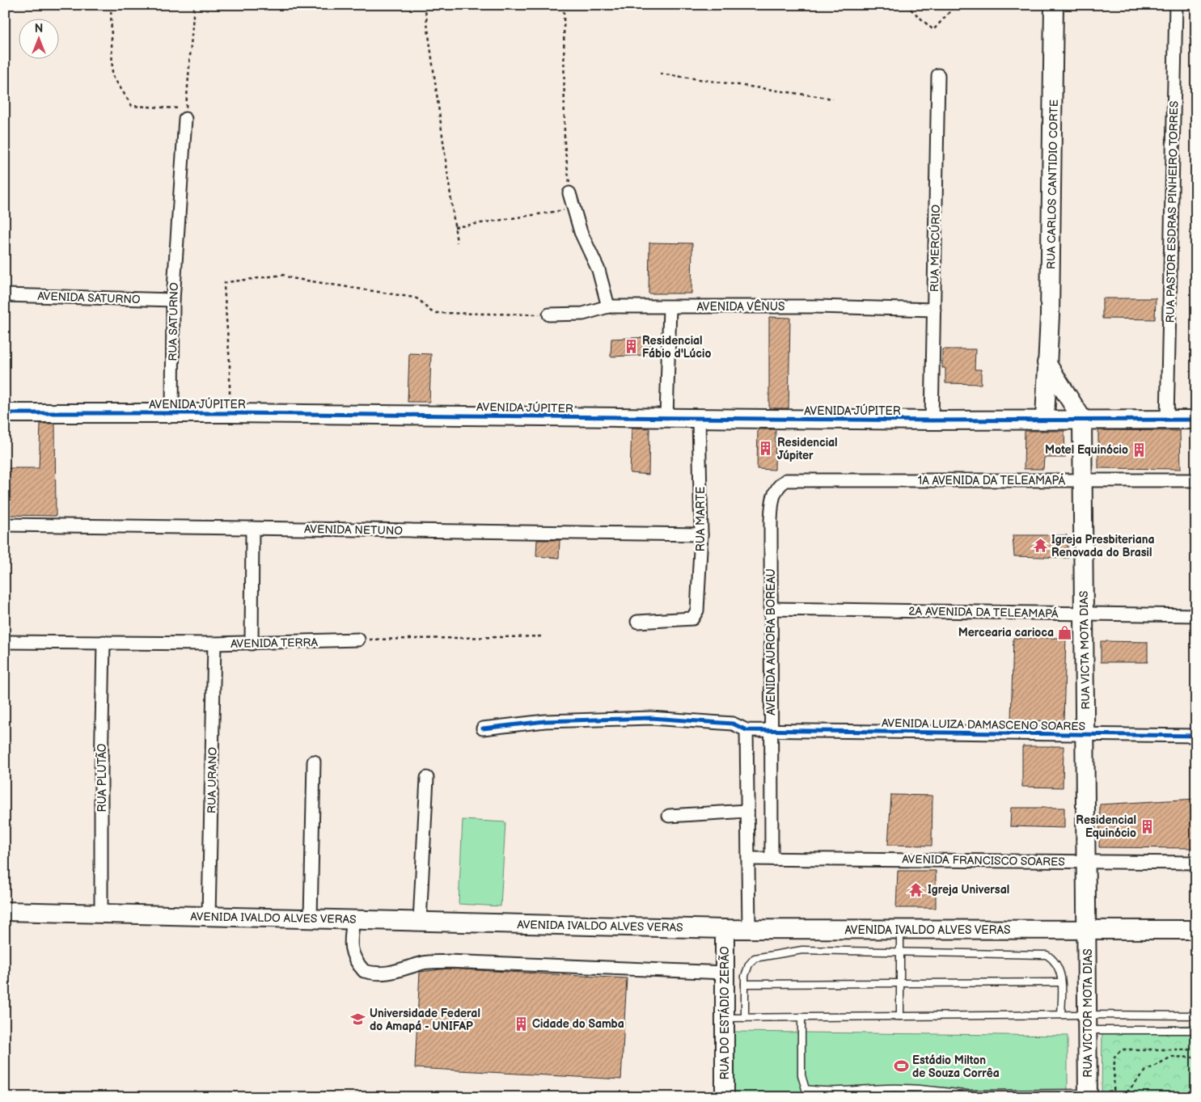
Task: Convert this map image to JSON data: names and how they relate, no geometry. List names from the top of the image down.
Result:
{
  "streets": {
    "main road": [
      "RUA CARLOS CANTIDIO CORTE",
      "AVENIDA JÚPITER",
      "RUA VICTA MOTA DIAS",
      "AVENIDA IVALDO ALVES VERAS",
      "RUA DO ESTÁDIO ZERÃO",
      "RUA VICTOR MOTA DIAS"
    ],
    "street": [
      "RUA PASTOR ESDRAS PINHEIRO TORRES",
      "RUA MERCÚRIO",
      "AVENIDA SATURNO",
      "AVENIDA VÊNUS",
      "RUA SATURNO",
      "1A AVENIDA DA TELEAMAPÁ",
      "RUA MARTE",
      "AVENIDA NETUNO",
      "2A AVENIDA DA TELEAMAPÁ",
      "AVENIDA AURORA BOREAU",
      "AVENIDA TERRA",
      "AVENIDA LUIZA DAMASCENO SOARES",
      "RUA PLUTÃO",
      "RUA URANO",
      "AVENIDA FRANCISCO SOARES"
    ]
  },
  "crossings": [
    ["RUA CARLOS CANTIDIO CORTE", "AVENIDA JÚPITER"],
    ["RUA PASTOR ESDRAS PINHEIRO TORRES", "AVENIDA JÚPITER"],
    ["RUA MERCÚRIO", "AVENIDA VÊNUS"],
    ["RUA MERCÚRIO", "AVENIDA JÚPITER"],
    ["AVENIDA SATURNO", "RUA SATURNO"],
    ["RUA SATURNO", "AVENIDA JÚPITER"],
    ["AVENIDA JÚPITER", "RUA MARTE"],
    ["AVENIDA JÚPITER", "RUA VICTA MOTA DIAS"],
    ["1A AVENIDA DA TELEAMAPÁ", "AVENIDA AURORA BOREAU"],
    ["1A AVENIDA DA TELEAMAPÁ", "RUA VICTA MOTA DIAS"],
    ["RUA MARTE", "AVENIDA NETUNO"],
    ["2A AVENIDA DA TELEAMAPÁ", "AVENIDA AURORA BOREAU"],
    ["2A AVENIDA DA TELEAMAPÁ", "RUA VICTA MOTA DIAS"],
    ["AVENIDA AURORA BOREAU", "AVENIDA LUIZA DAMASCENO SOARES"],
    ["AVENIDA AURORA BOREAU", "AVENIDA FRANCISCO SOARES"],
    ["AVENIDA TERRA", "RUA PLUTÃO"],
    ["AVENIDA TERRA", "RUA URANO"],
    ["RUA VICTA MOTA DIAS", "AVENIDA LUIZA DAMASCENO SOARES"],
    ["RUA VICTA MOTA DIAS", "AVENIDA FRANCISCO SOARES"],
    ["RUA VICTA MOTA DIAS", "AVENIDA IVALDO ALVES VERAS"],
    ["RUA VICTA MOTA DIAS", "RUA VICTOR MOTA DIAS"],
    ["RUA PLUTÃO", "AVENIDA IVALDO ALVES VERAS"],
    ["RUA URANO", "AVENIDA IVALDO ALVES VERAS"],
    ["AVENIDA IVALDO ALVES VERAS", "RUA DO ESTÁDIO ZERÃO"],
    ["AVENIDA IVALDO ALVES VERAS", "RUA VICTOR MOTA DIAS"]
  ],
  "places": {
    "building": [
      "Residencial Fábio d'Lúcio",
      "Residencial Júpiter",
      "Motel Equinócio",
      "Residencial Equinócio",
      "Cidade do Samba"
    ],
    "temple": ["Igreja Presbiteriana Renovada do Brasil", "Igreja Universal"],
    "shop": ["Mercearia carioca"],
    "school or university": ["Universidade Federal do Amapá - UNIFAP"],
    "sports": ["Estádio Milton de Souza Corrêa"]
  },
  "north": "top"
}
